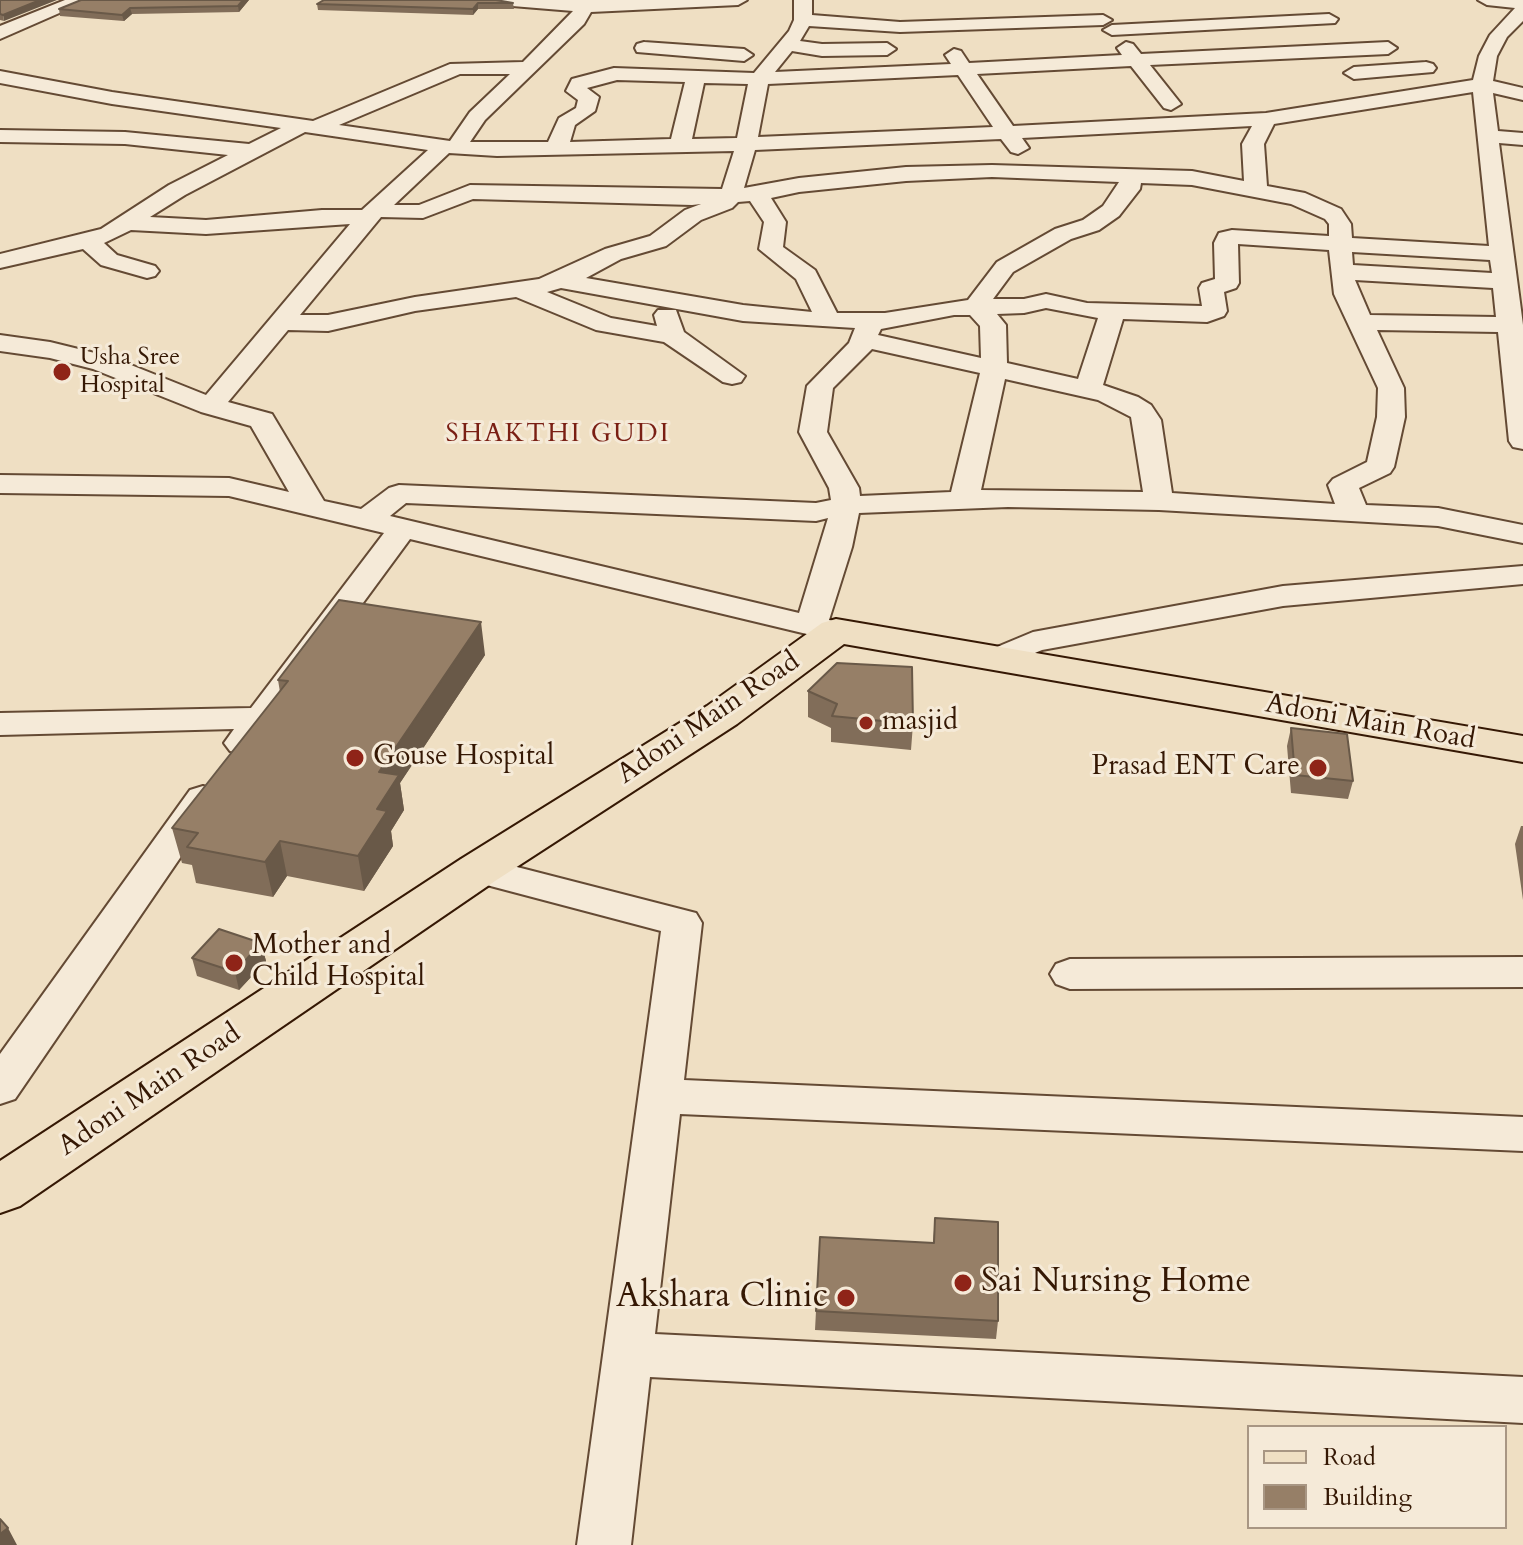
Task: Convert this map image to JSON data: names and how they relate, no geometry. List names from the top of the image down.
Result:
{
  "streets": {
    "main road": ["Adoni Main Road"]
  },
  "districts": ["SHAKTHI GUDI"],
  "places": [
    "Usha Sree Hospital",
    "masjid",
    "Gouse Hospital",
    "Prasad ENT Care",
    "Mother and Child Hospital",
    "Sai Nursing Home",
    "Akshara Clinic"
  ],
  "legend": ["Road", "Building"]
}
